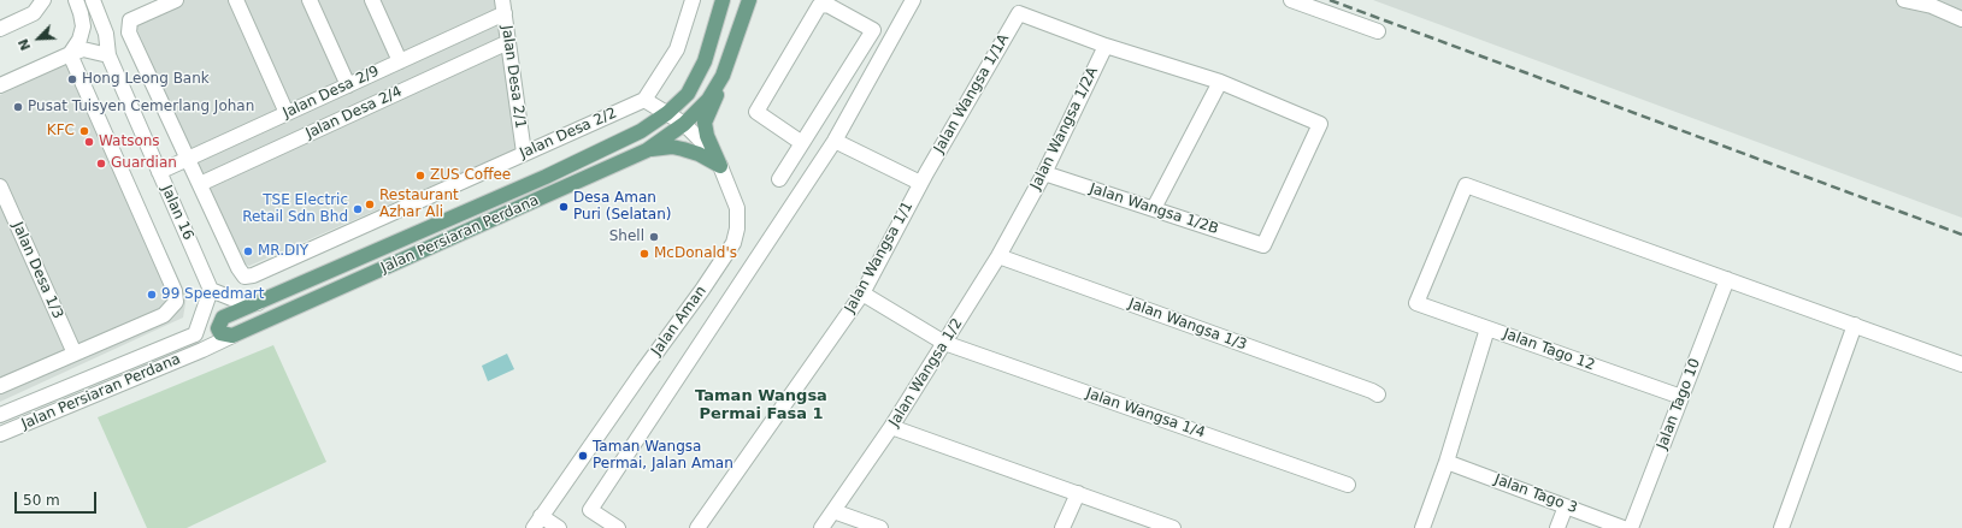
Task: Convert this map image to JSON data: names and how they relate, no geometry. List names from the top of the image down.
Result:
{
  "streets": {
    "main road": ["Jalan Persiaran Perdana"],
    "street": [
      "Jalan Desa 2/1",
      "Jalan Desa 2/9",
      "Jalan Wangsa 1/1A",
      "Jalan Desa 2/4",
      "Jalan Wangsa 1/2A",
      "Jalan Desa 2/2",
      "Jalan Wangsa 1/2B",
      "Jalan 16",
      "Jalan Wangsa 1/1",
      "Jalan Desa 1/3",
      "Jalan Aman",
      "Jalan Wangsa 1/3",
      "Jalan Tago 12",
      "Jalan Wangsa 1/2",
      "Jalan Tago 10",
      "Jalan Wangsa 1/4",
      "Jalan Tago 3"
    ]
  },
  "crossings": [
    ["Jalan Desa 2/1", "Jalan Desa 2/9"],
    ["Jalan Desa 2/1", "Jalan Desa 2/4"],
    ["Jalan Desa 2/1", "Jalan Desa 2/2"],
    ["Jalan Desa 2/9", "Jalan Desa 2/2"],
    ["Jalan Desa 2/9", "Jalan 16"],
    ["Jalan Wangsa 1/1A", "Jalan Wangsa 1/2A"],
    ["Jalan Wangsa 1/1A", "Jalan Wangsa 1/1"],
    ["Jalan Desa 2/4", "Jalan Desa 2/2"],
    ["Jalan Wangsa 1/2A", "Jalan Wangsa 1/2B"],
    ["Jalan Wangsa 1/2A", "Jalan Wangsa 1/2"],
    ["Jalan Persiaran Perdana", "Jalan Aman"],
    ["Jalan Wangsa 1/1", "Jalan Wangsa 1/4"],
    ["Jalan Wangsa 1/3", "Jalan Wangsa 1/2"],
    ["Jalan Tago 12", "Jalan Tago 10"],
    ["Jalan Wangsa 1/2", "Jalan Wangsa 1/4"]
  ],
  "districts": ["Taman Wangsa Permai Fasa 1"],
  "places": [
    "Hong Leong Bank",
    "Pusat Tuisyen Cemerlang Johan",
    "KFC",
    "Watsons",
    "Guardian",
    "ZUS Coffee",
    "Restaurant Azhar Ali",
    "Desa Aman Puri (Selatan)",
    "TSE Electric Retail Sdn Bhd",
    "Shell",
    "MR.DIY",
    "McDonald's",
    "99 Speedmart",
    "Taman Wangsa Permai, Jalan Aman"
  ],
  "scale_bar": "50 m",
  "north": "bottom left"
}
